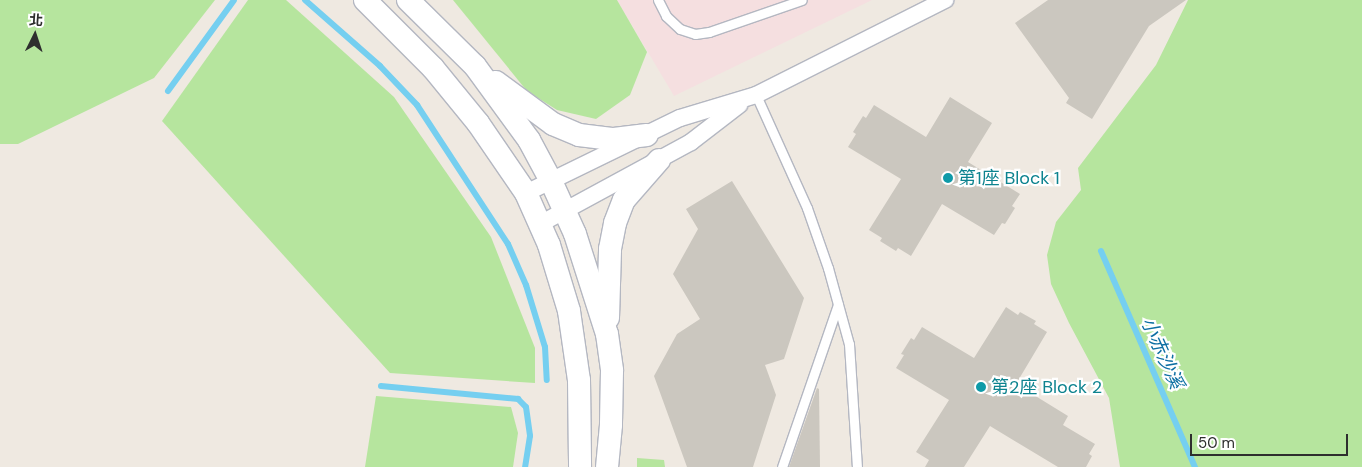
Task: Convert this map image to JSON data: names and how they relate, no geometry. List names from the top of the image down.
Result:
{
  "water": ["小赤沙溪"],
  "places": ["第1座 Block 1", "第2座 Block 2"],
  "scale_bar": "50 m",
  "north": "top"
}
